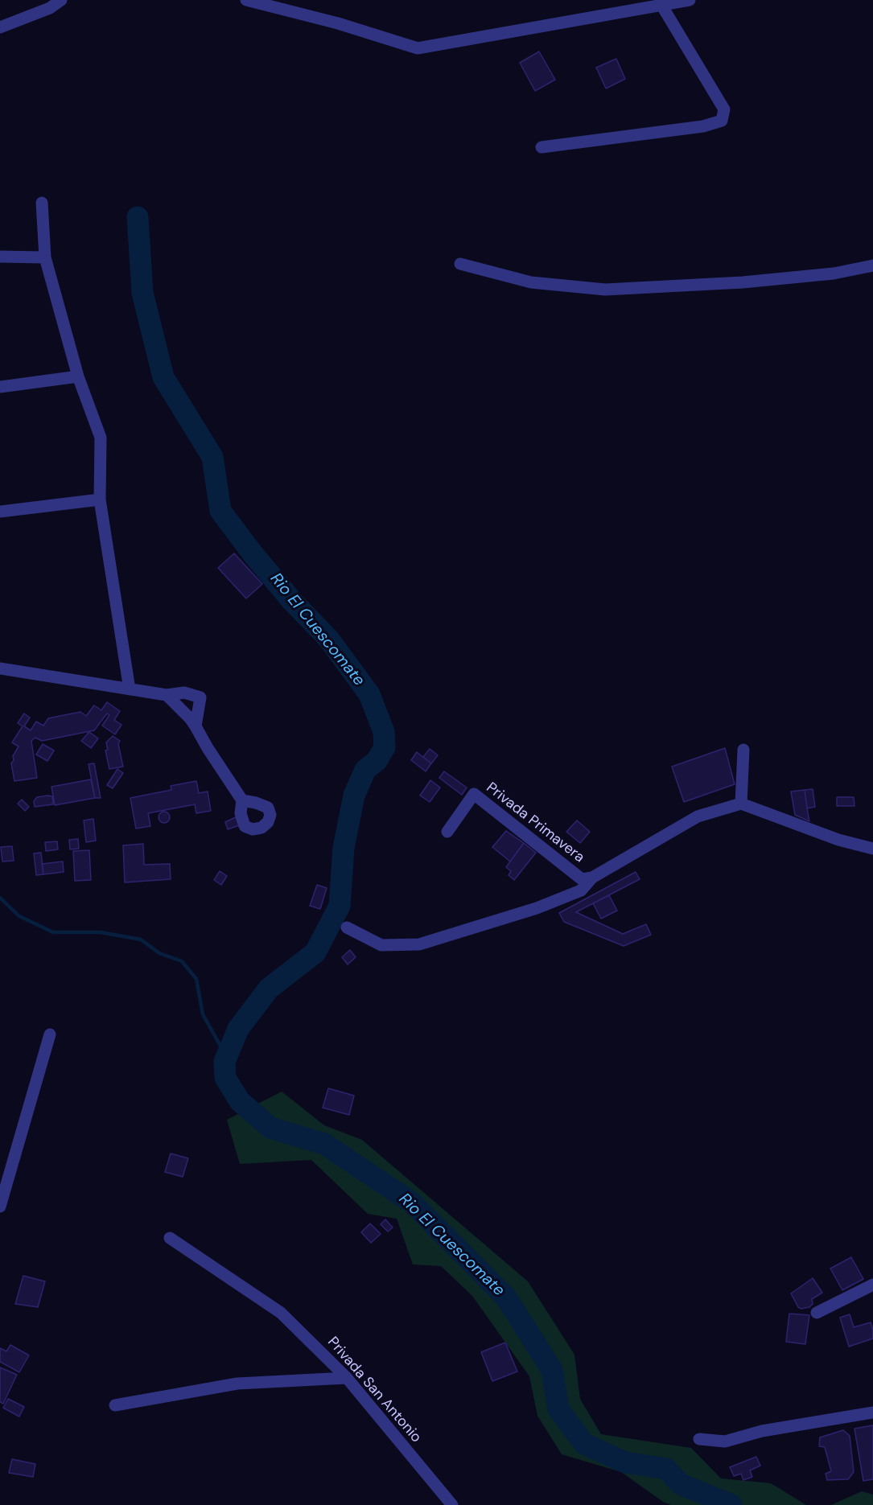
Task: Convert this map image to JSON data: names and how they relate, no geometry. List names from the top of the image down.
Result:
{
  "streets": {
    "street": ["Privada Primavera", "Privada San Antonio"]
  },
  "water": ["Rio El Cuescomate"]
}
